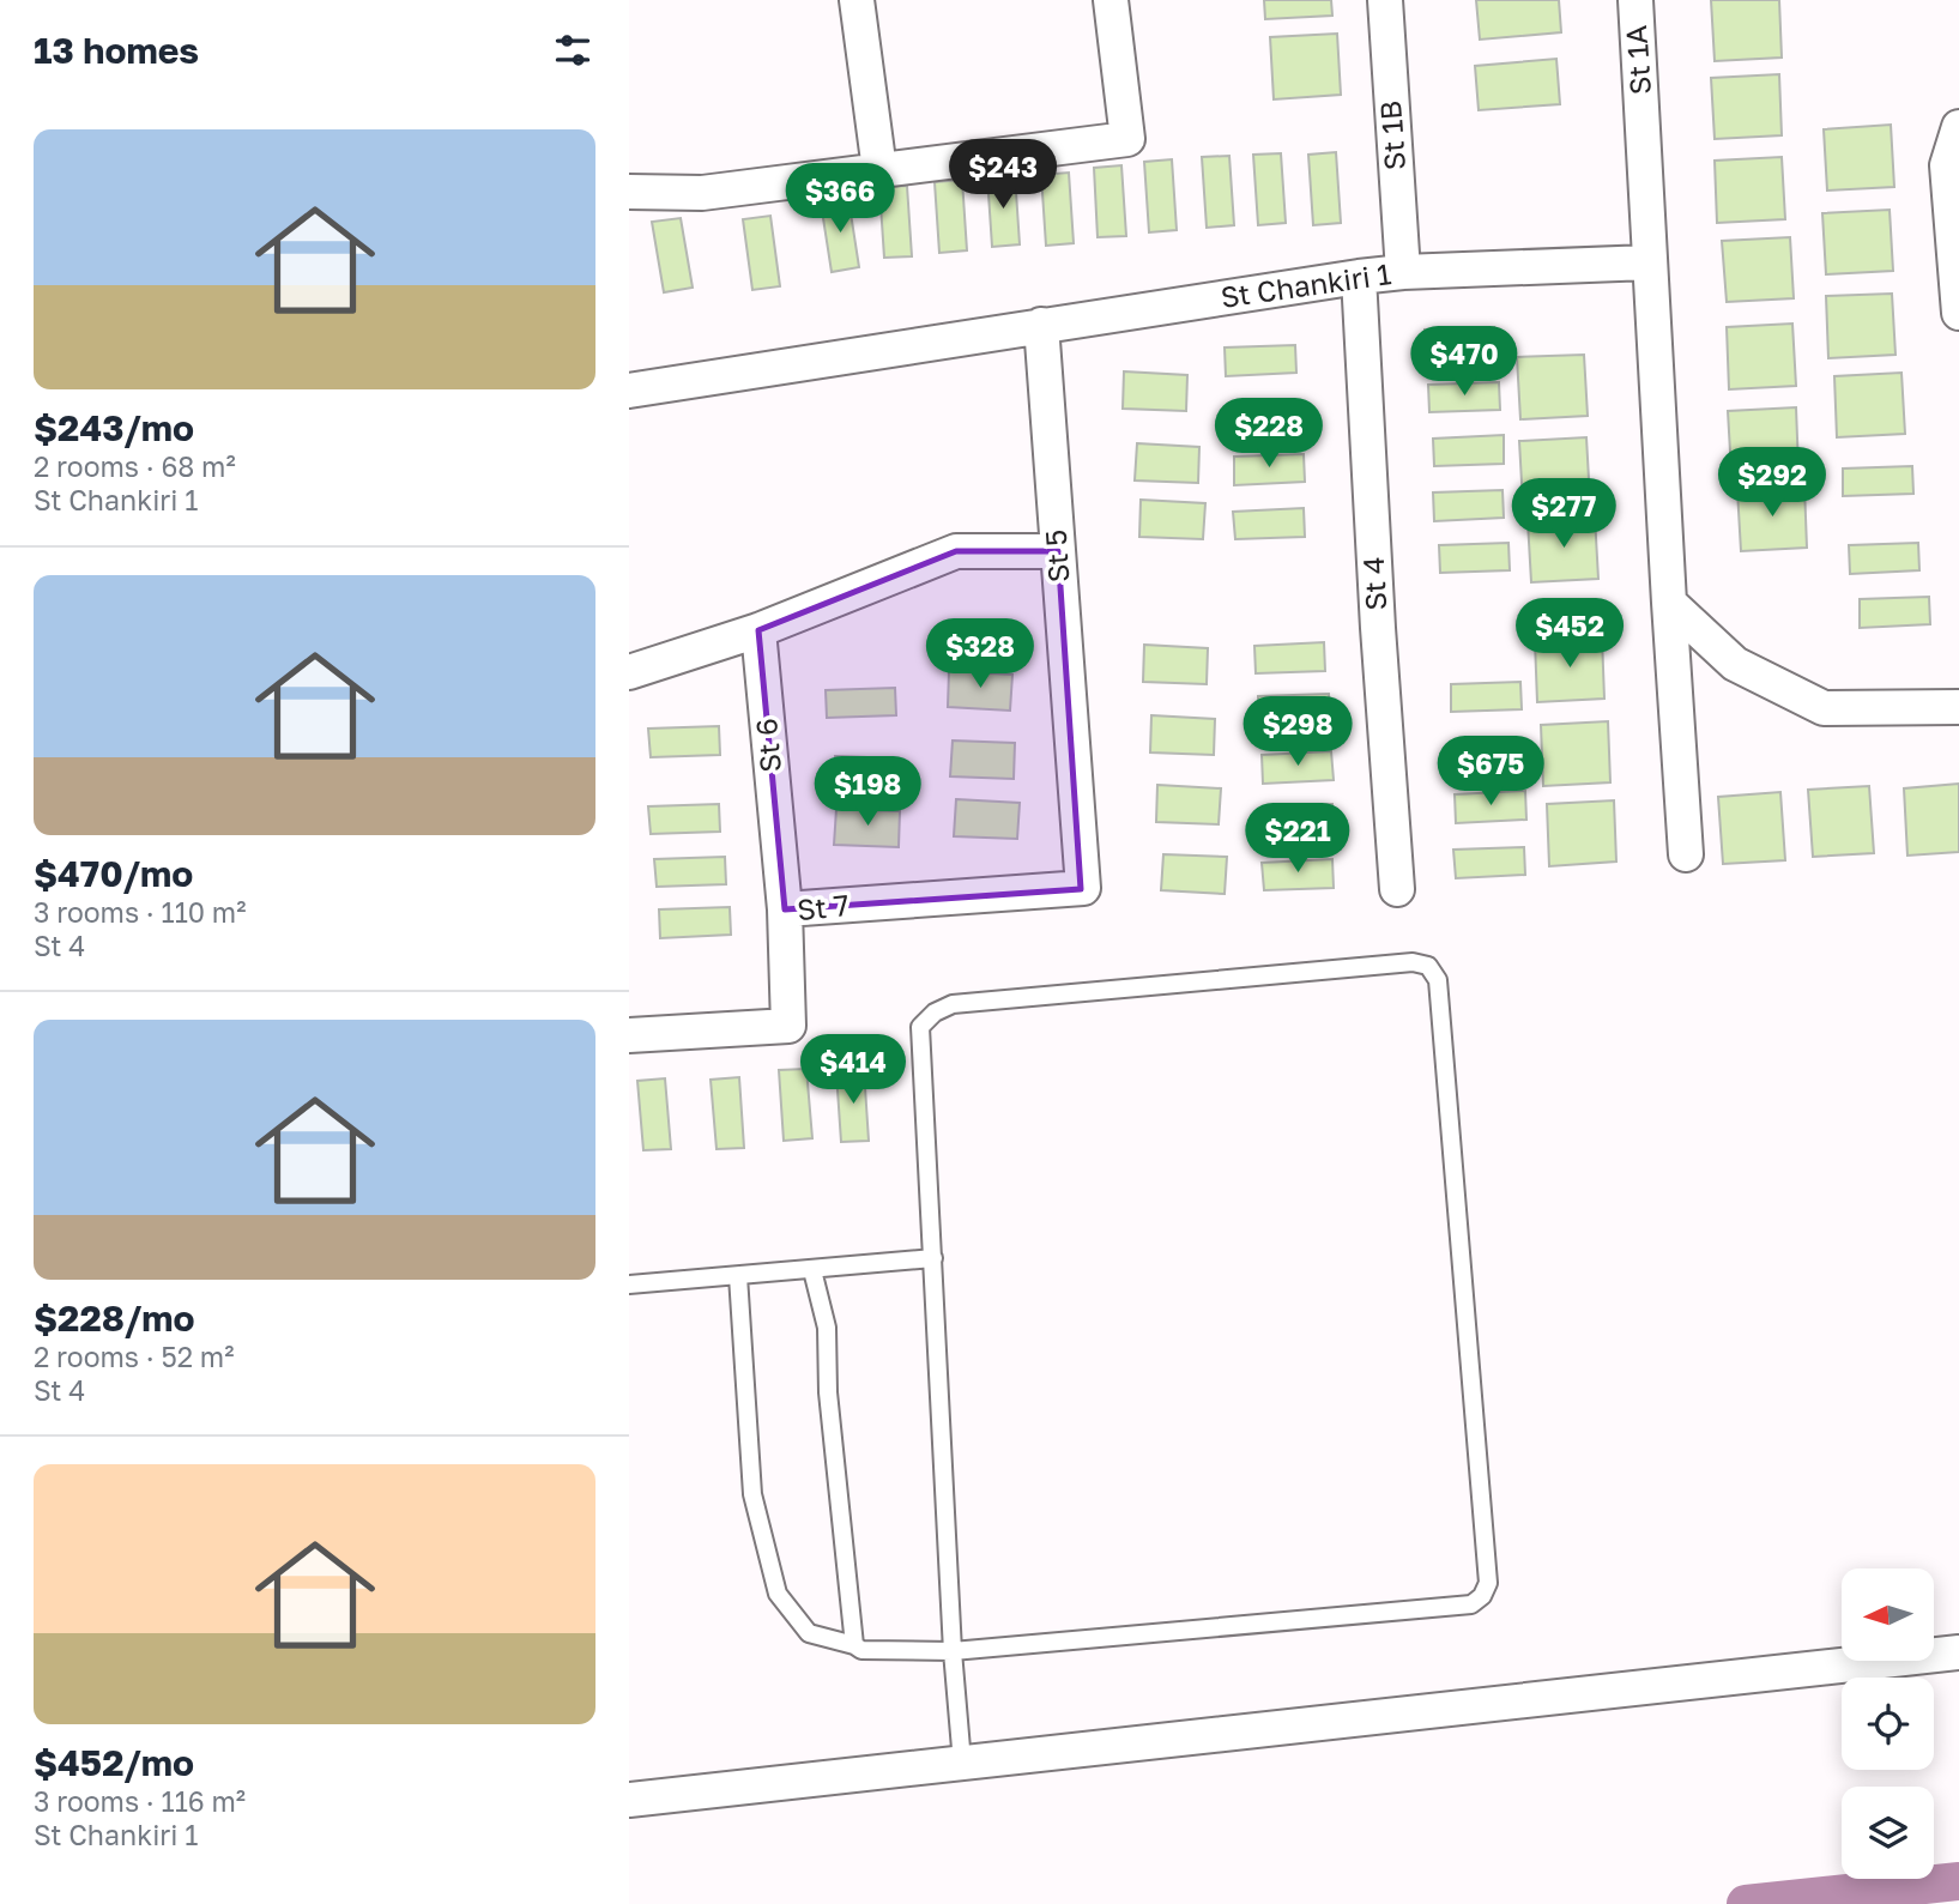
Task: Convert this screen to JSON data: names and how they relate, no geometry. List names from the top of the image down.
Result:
{
  "streets": {
    "street": [
      "St 1A",
      "St 1B",
      "St Chankiri 1",
      "St 5",
      "St 4",
      "St 6",
      "St 7"
    ]
  },
  "crossings": [
    ["St 1A", "St Chankiri 1"],
    ["St 1B", "St Chankiri 1"],
    ["St Chankiri 1", "St 5"],
    ["St Chankiri 1", "St 4"],
    ["St 5", "St 7"],
    ["St 6", "St 7"]
  ],
  "north": "left",
  "page": {
    "heading": "13 homes",
    "list": [
      {
        "name": "$243/mo",
        "note": "2 rooms · 68 m² · St Chankiri 1"
      },
      {
        "name": "$470/mo",
        "note": "3 rooms · 110 m² · St 4"
      },
      {
        "name": "$228/mo",
        "note": "2 rooms · 52 m² · St 4"
      },
      {
        "name": "$452/mo",
        "note": "3 rooms · 116 m² · St Chankiri 1"
      }
    ],
    "price": [
      "$243",
      "$366",
      "$470",
      "$228",
      "$292",
      "$277",
      "$452",
      "$328",
      "$298",
      "$675",
      "$198",
      "$221",
      "$414"
    ]
  }
}
